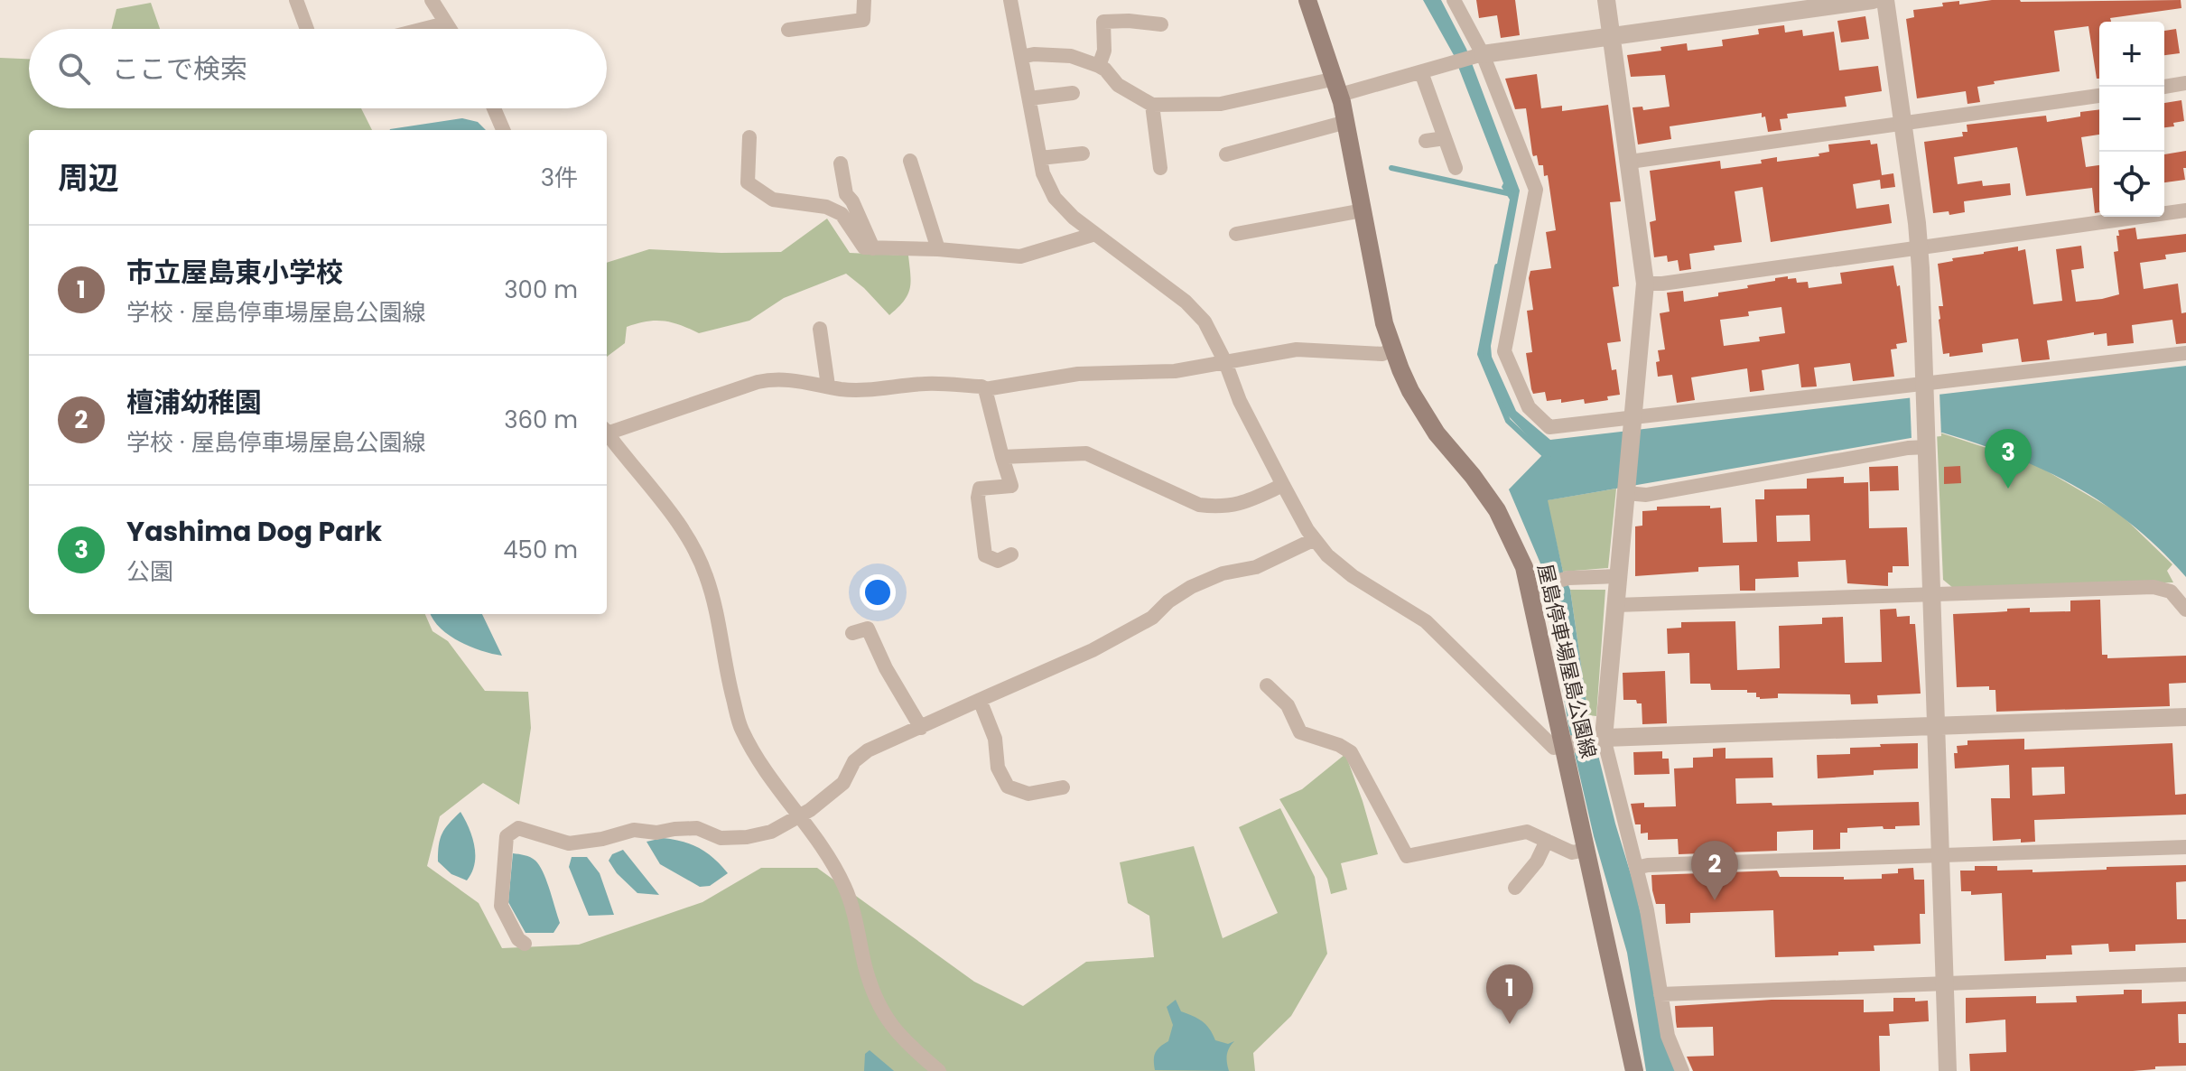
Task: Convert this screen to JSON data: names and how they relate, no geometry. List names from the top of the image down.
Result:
{
  "streets": {
    "main road": ["屋島停車場屋島公園線"]
  },
  "page": {
    "map_buttons": ["+", "−"],
    "search": "ここで検索",
    "heading": ["周辺", "3件"],
    "list": [
      {
        "mark": "1",
        "name": "市立屋島東小学校",
        "note": "学校 · 屋島停車場屋島公園線",
        "value": "300 m"
      },
      {
        "mark": "2",
        "name": "檀浦幼稚園",
        "note": "学校 · 屋島停車場屋島公園線",
        "value": "360 m"
      },
      {
        "mark": "3",
        "name": "Yashima Dog Park",
        "note": "公園",
        "value": "450 m"
      }
    ],
    "pins": ["3", "2", "1"]
  }
}
